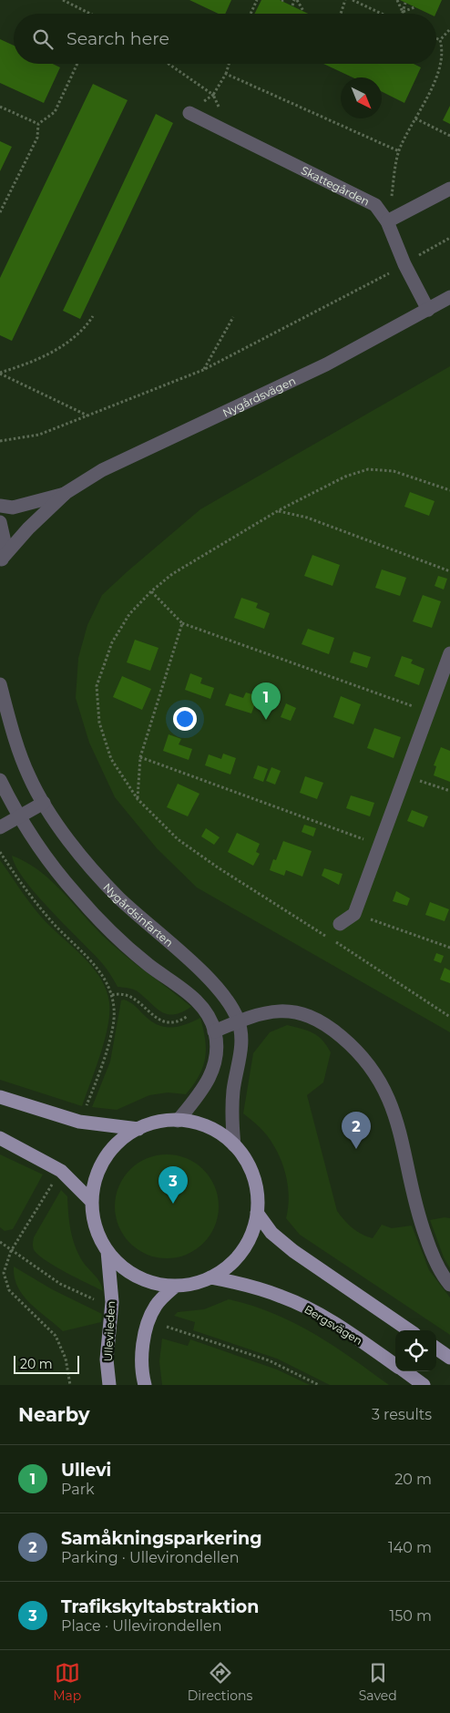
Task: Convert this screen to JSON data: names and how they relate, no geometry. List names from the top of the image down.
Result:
{
  "streets": {
    "main road": ["Bergsvägen", "Ullevileden"],
    "street": ["Skattegården", "Nygårdsvägen", "Nygårdsinfarten"]
  },
  "crossings": [
    ["Skattegården", "Nygårdsvägen"]
  ],
  "scale_bar": "20 m",
  "north": "bottom right",
  "page": {
    "search": "Search here",
    "pins": ["1", "2", "3"],
    "scale": "20 m",
    "heading": ["Nearby", "3 results"],
    "list": [
      {
        "mark": "1",
        "name": "Ullevi",
        "note": "Park",
        "value": "20 m"
      },
      {
        "mark": "2",
        "name": "Samåkningsparkering",
        "note": "Parking · Ullevirondellen",
        "value": "140 m"
      },
      {
        "mark": "3",
        "name": "Trafikskyltabstraktion",
        "note": "Place · Ullevirondellen",
        "value": "150 m"
      }
    ],
    "nav": ["Map", "Directions", "Saved"]
  }
}
